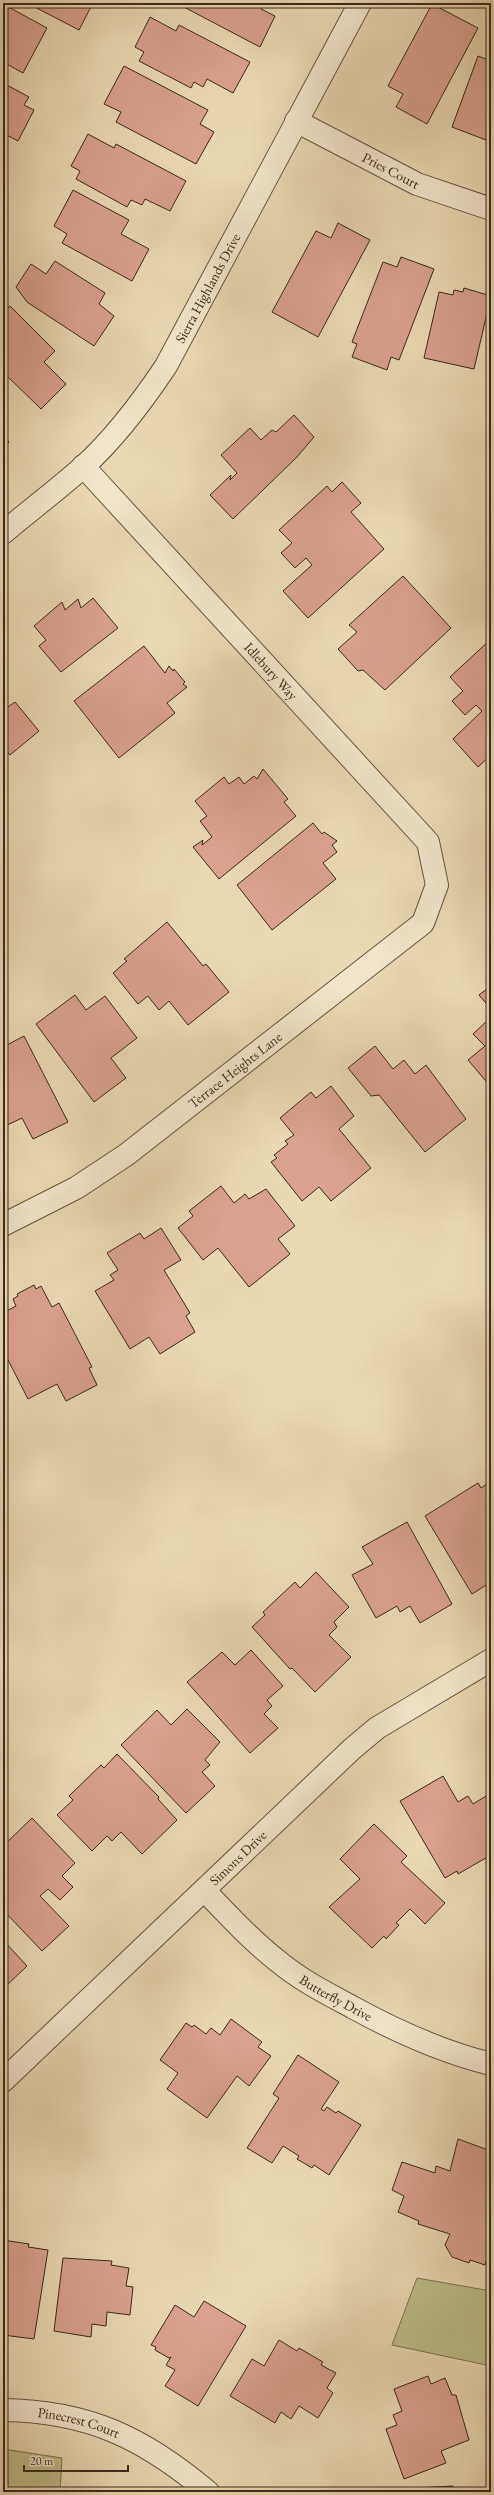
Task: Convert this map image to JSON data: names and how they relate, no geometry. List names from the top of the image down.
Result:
{
  "streets": {
    "street": [
      "Pries Court",
      "Sierra Highlands Drive",
      "Idlebury Way",
      "Terrace Heights Lane",
      "Simons Drive",
      "Butterfly Drive",
      "Pinecrest Court"
    ]
  },
  "crossings": [
    ["Pries Court", "Sierra Highlands Drive"],
    ["Sierra Highlands Drive", "Idlebury Way"],
    ["Idlebury Way", "Terrace Heights Lane"],
    ["Simons Drive", "Butterfly Drive"]
  ],
  "scale_bar": "20 m"
}
